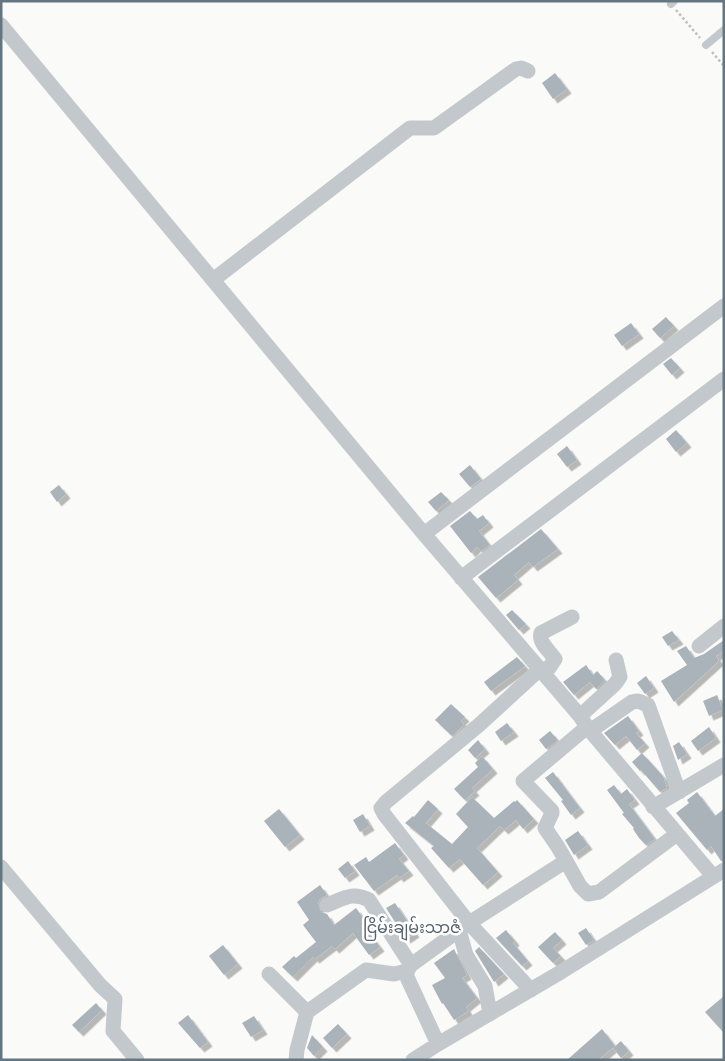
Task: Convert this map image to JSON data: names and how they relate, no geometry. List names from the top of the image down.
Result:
{
  "districts": ["ငြိမ်းချမ်းသာဇံ"]
}
